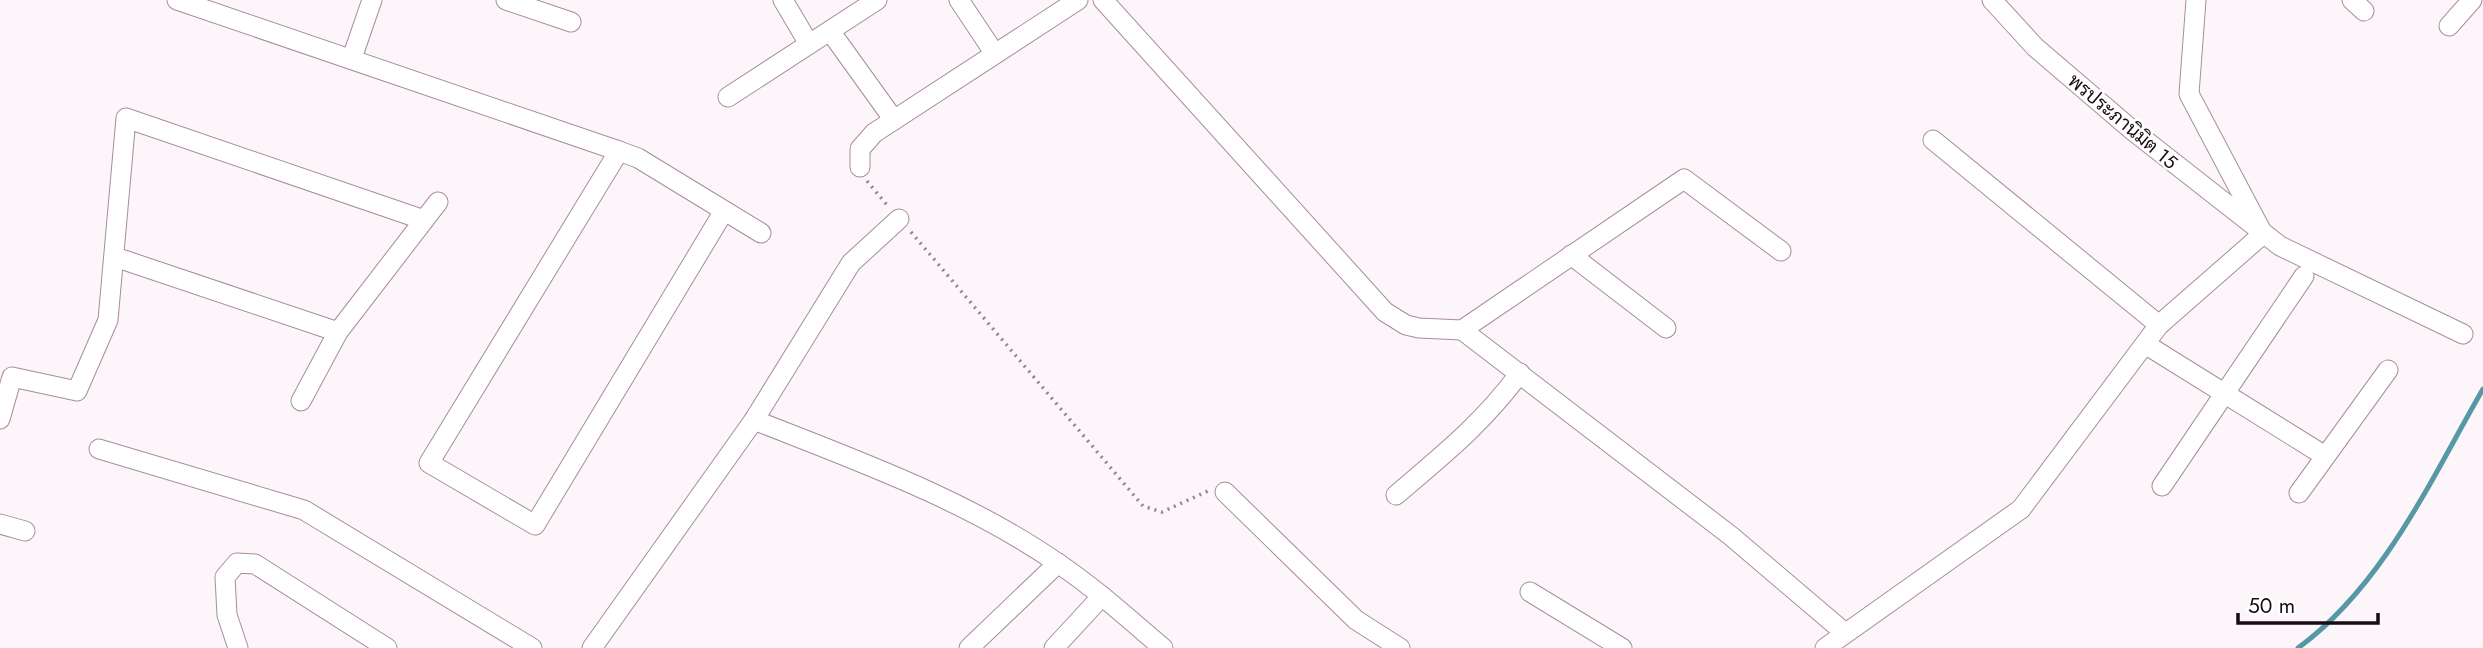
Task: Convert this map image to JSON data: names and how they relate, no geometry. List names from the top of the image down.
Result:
{
  "streets": {
    "street": ["พรประภานิมิต 15"]
  },
  "scale_bar": "50 m"
}
